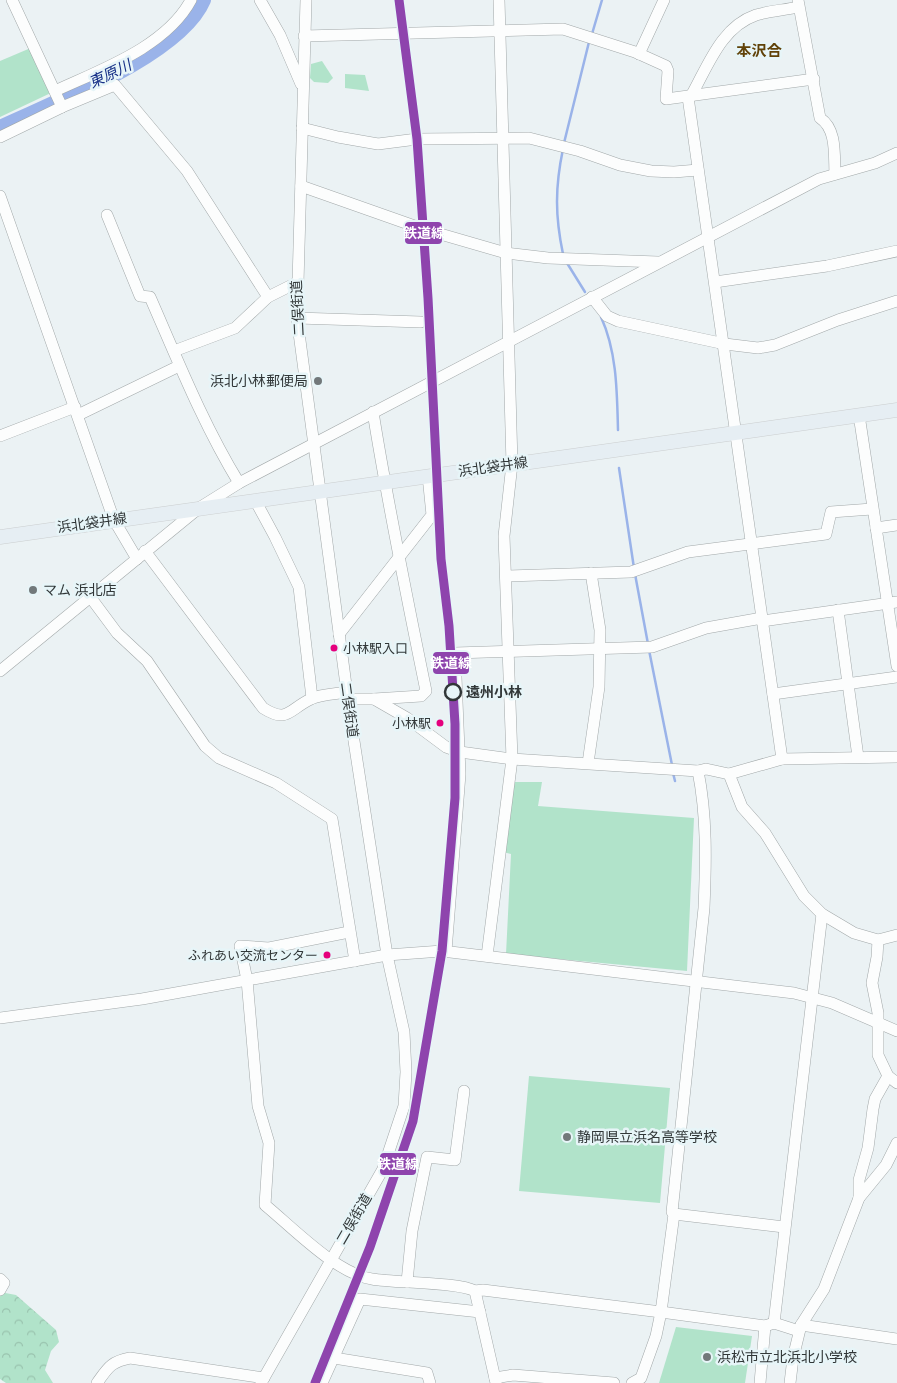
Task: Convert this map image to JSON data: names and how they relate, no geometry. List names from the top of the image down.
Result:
{
  "streets": {
    "main road": ["浜北袋井線"],
    "street": ["二俣街道"]
  },
  "crossings": [
    ["二俣街道", "浜北袋井線"]
  ],
  "districts": ["本沢合"],
  "water": ["東原川"],
  "places": [
    "浜北小林郵便局",
    "マム 浜北店",
    "小林駅入口",
    "遠州小林",
    "小林駅",
    "ふれあい交流センター",
    "静岡県立浜名高等学校",
    "浜松市立北浜北小学校"
  ],
  "lines": ["transit line 鉄道線"]
}
